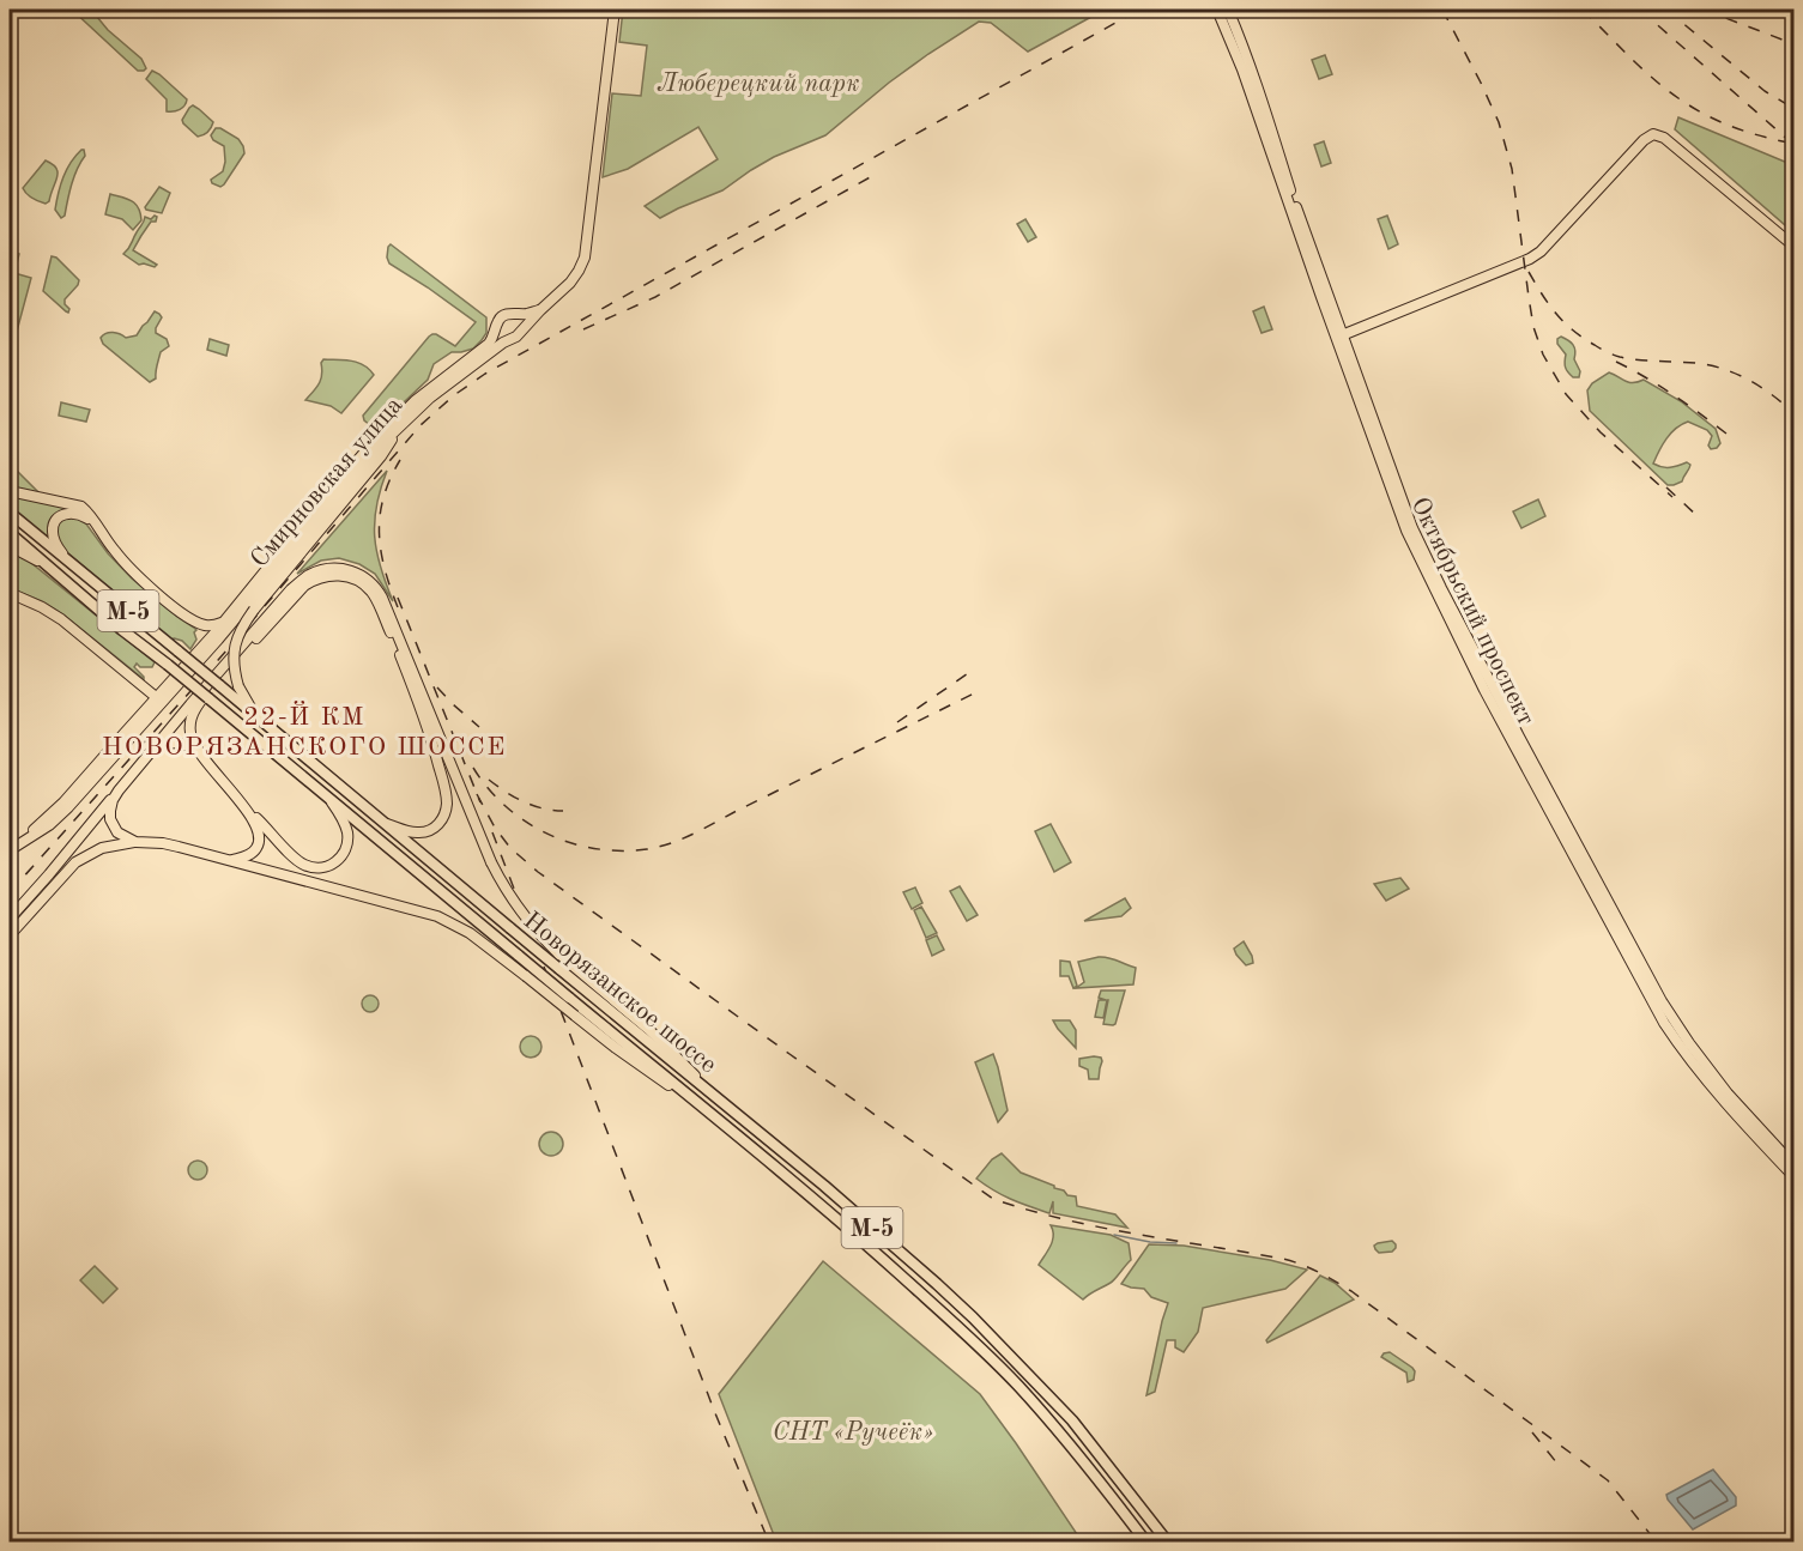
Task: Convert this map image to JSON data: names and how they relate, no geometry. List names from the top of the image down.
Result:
{
  "streets": {
    "highway": ["М-5", "Новорязанское шоссе"],
    "main road": ["Смирновская улица", "Октябрьский проспект"]
  },
  "crossings": [
    ["Смирновская улица", "М-5"],
    ["М-5", "Новорязанское шоссе"]
  ],
  "districts": ["22-Й КМ НОВОРЯЗАНСКОГО ШОССЕ"],
  "parks": ["Люберецкий парк", "СНТ «Ручеёк»"]
}
